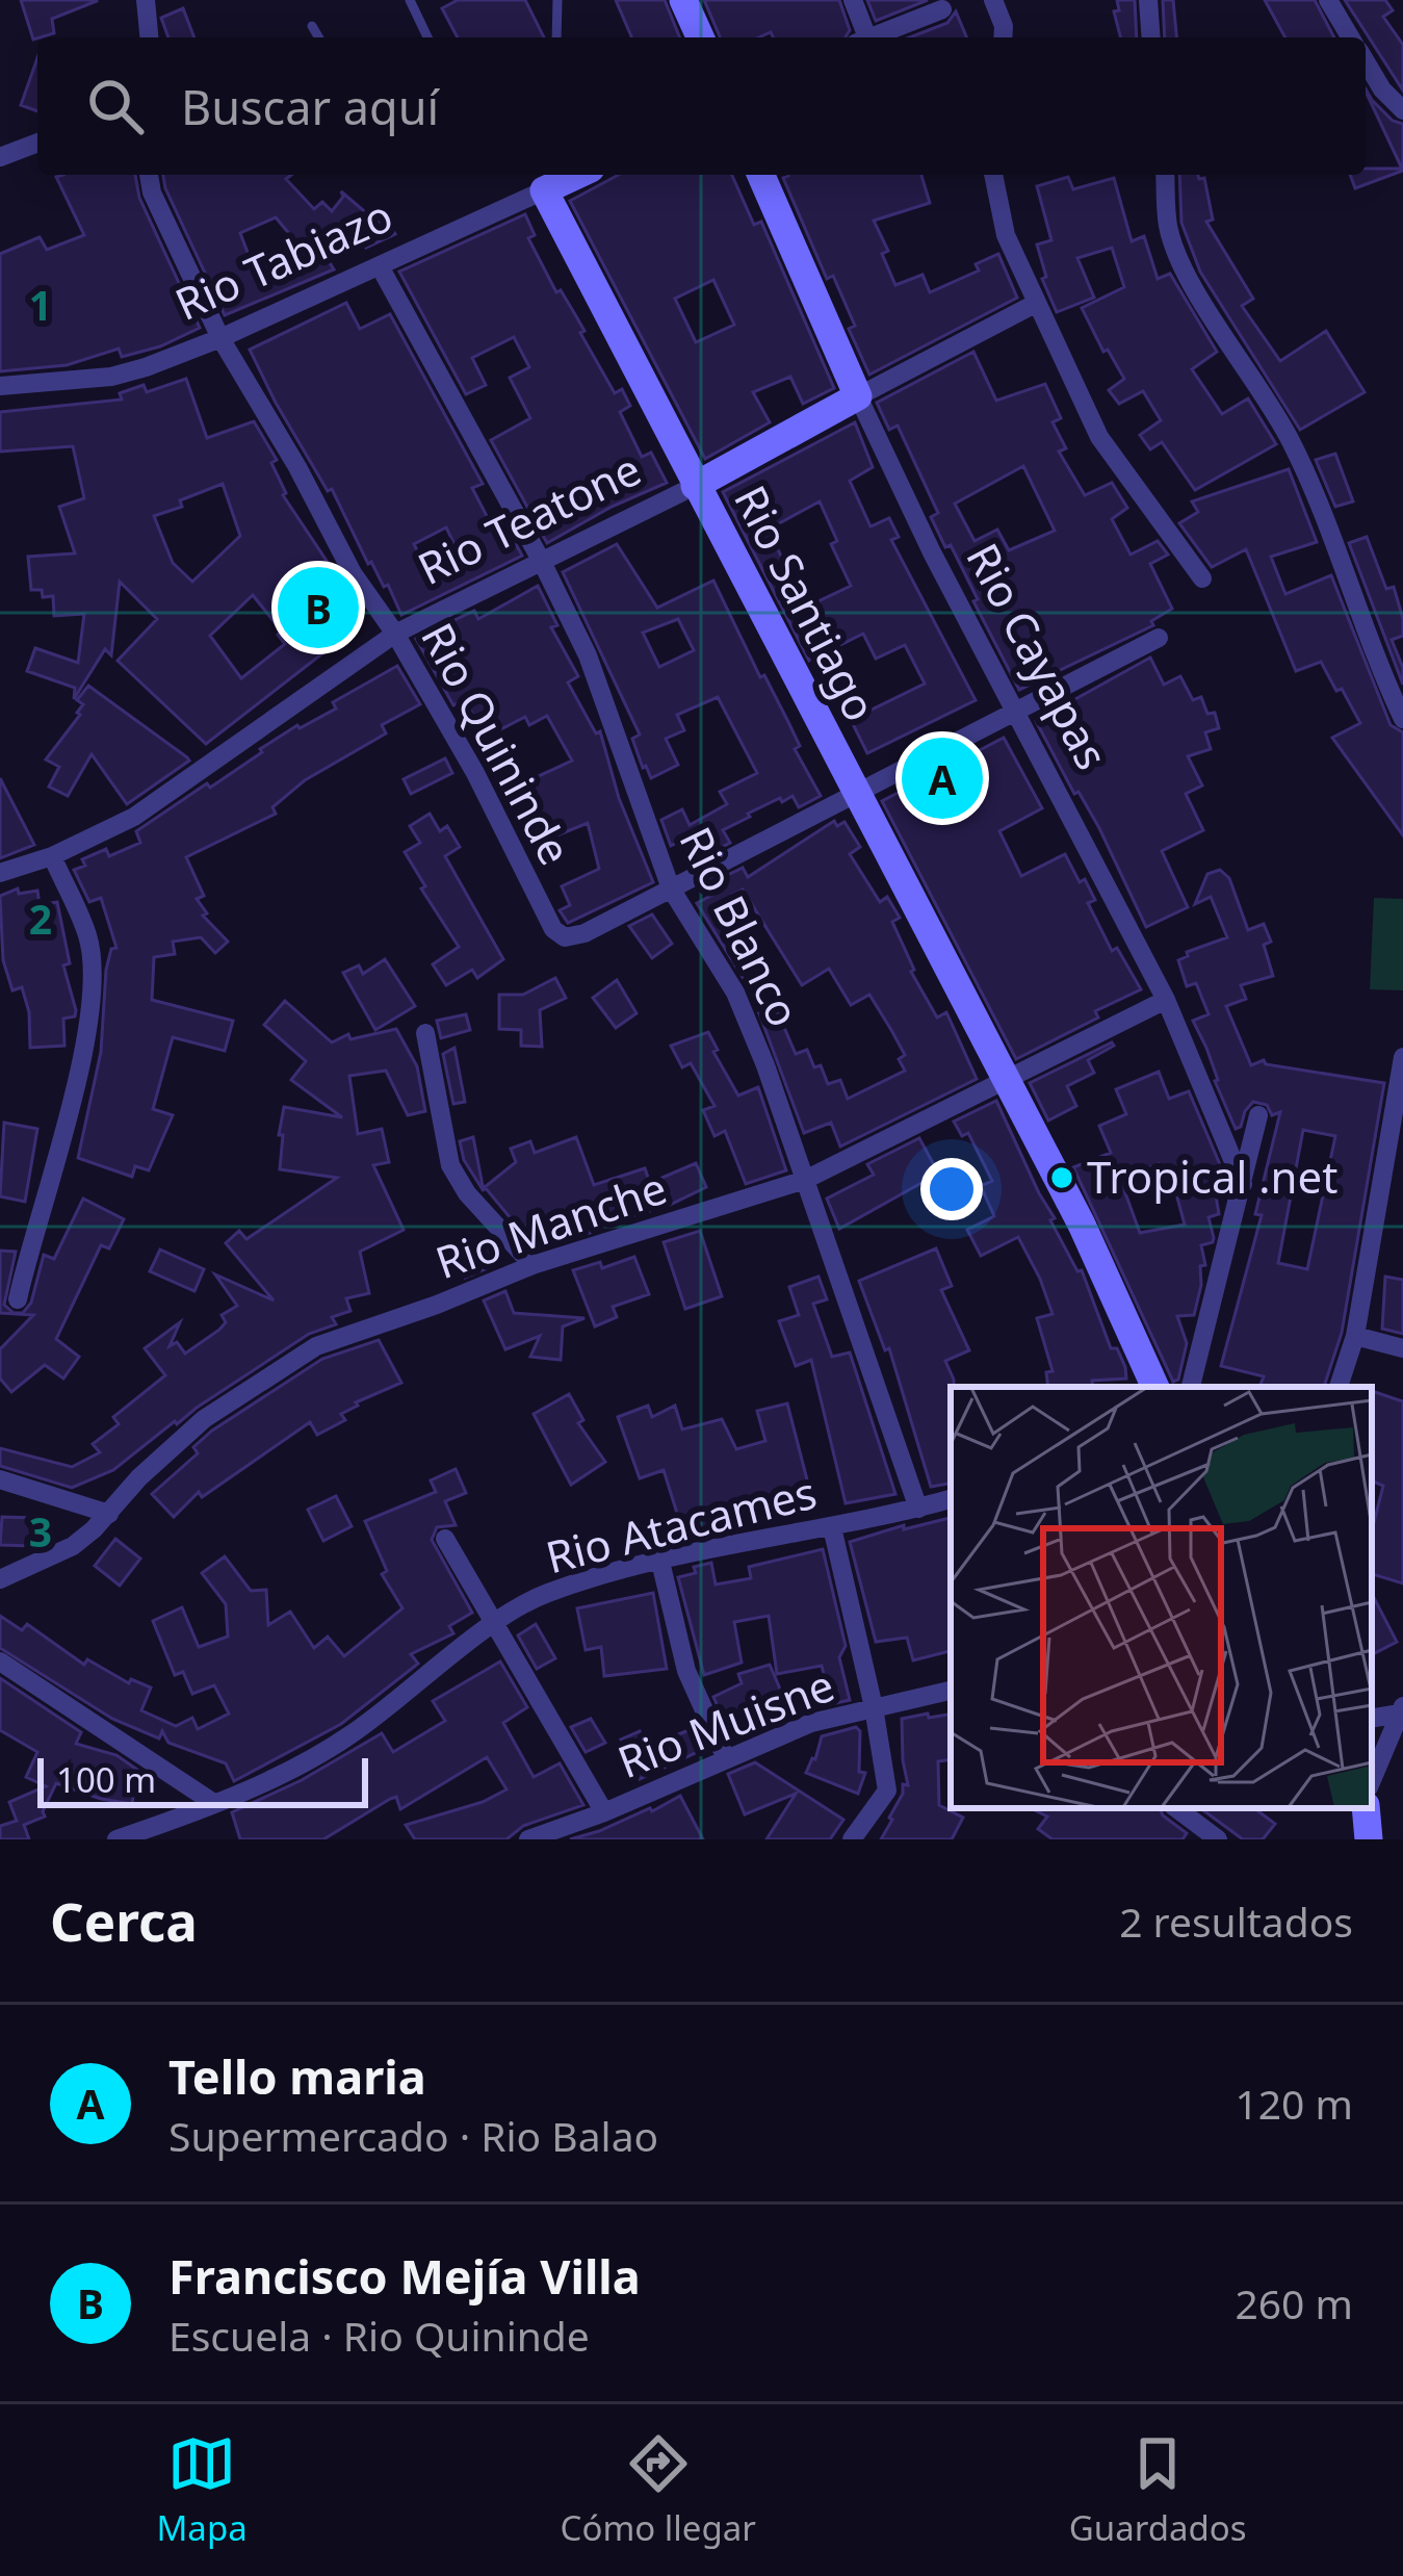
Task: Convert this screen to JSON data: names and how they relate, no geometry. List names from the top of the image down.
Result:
{
  "streets": {
    "street": [
      "Rio Tabiazo",
      "Rio Teatone",
      "Rio Santiago",
      "Rio Cayapas",
      "Rio Quininde",
      "Rio Blanco",
      "Rio Manche",
      "Rio Atacames",
      "Rio Muisne"
    ]
  },
  "crossings": [
    ["Rio Tabiazo", "Rio Santiago"],
    ["Rio Tabiazo", "Rio Quininde"],
    ["Rio Tabiazo", "Rio Blanco"],
    ["Rio Teatone", "Rio Santiago"],
    ["Rio Teatone", "Rio Cayapas"],
    ["Rio Teatone", "Rio Quininde"],
    ["Rio Teatone", "Rio Blanco"],
    ["Rio Santiago", "Rio Manche"],
    ["Rio Cayapas", "Rio Manche"],
    ["Rio Quininde", "Rio Blanco"],
    ["Rio Blanco", "Rio Manche"],
    ["Rio Blanco", "Rio Atacames"]
  ],
  "places": ["Tropical .net"],
  "scale_bar": "100 m",
  "page": {
    "search": "Buscar aquí",
    "pins": ["B", "A"],
    "scale": "100 m",
    "heading": ["Cerca", "2 resultados"],
    "list": [
      {
        "mark": "A",
        "name": "Tello maria",
        "note": "Supermercado · Rio Balao",
        "value": "120 m"
      },
      {
        "mark": "B",
        "name": "Francisco Mejía Villa",
        "note": "Escuela · Rio Quininde",
        "value": "260 m"
      }
    ],
    "nav": ["Mapa", "Cómo llegar", "Guardados"]
  },
  "grid": {
    "rows": ["1", "2", "3"]
  }
}
